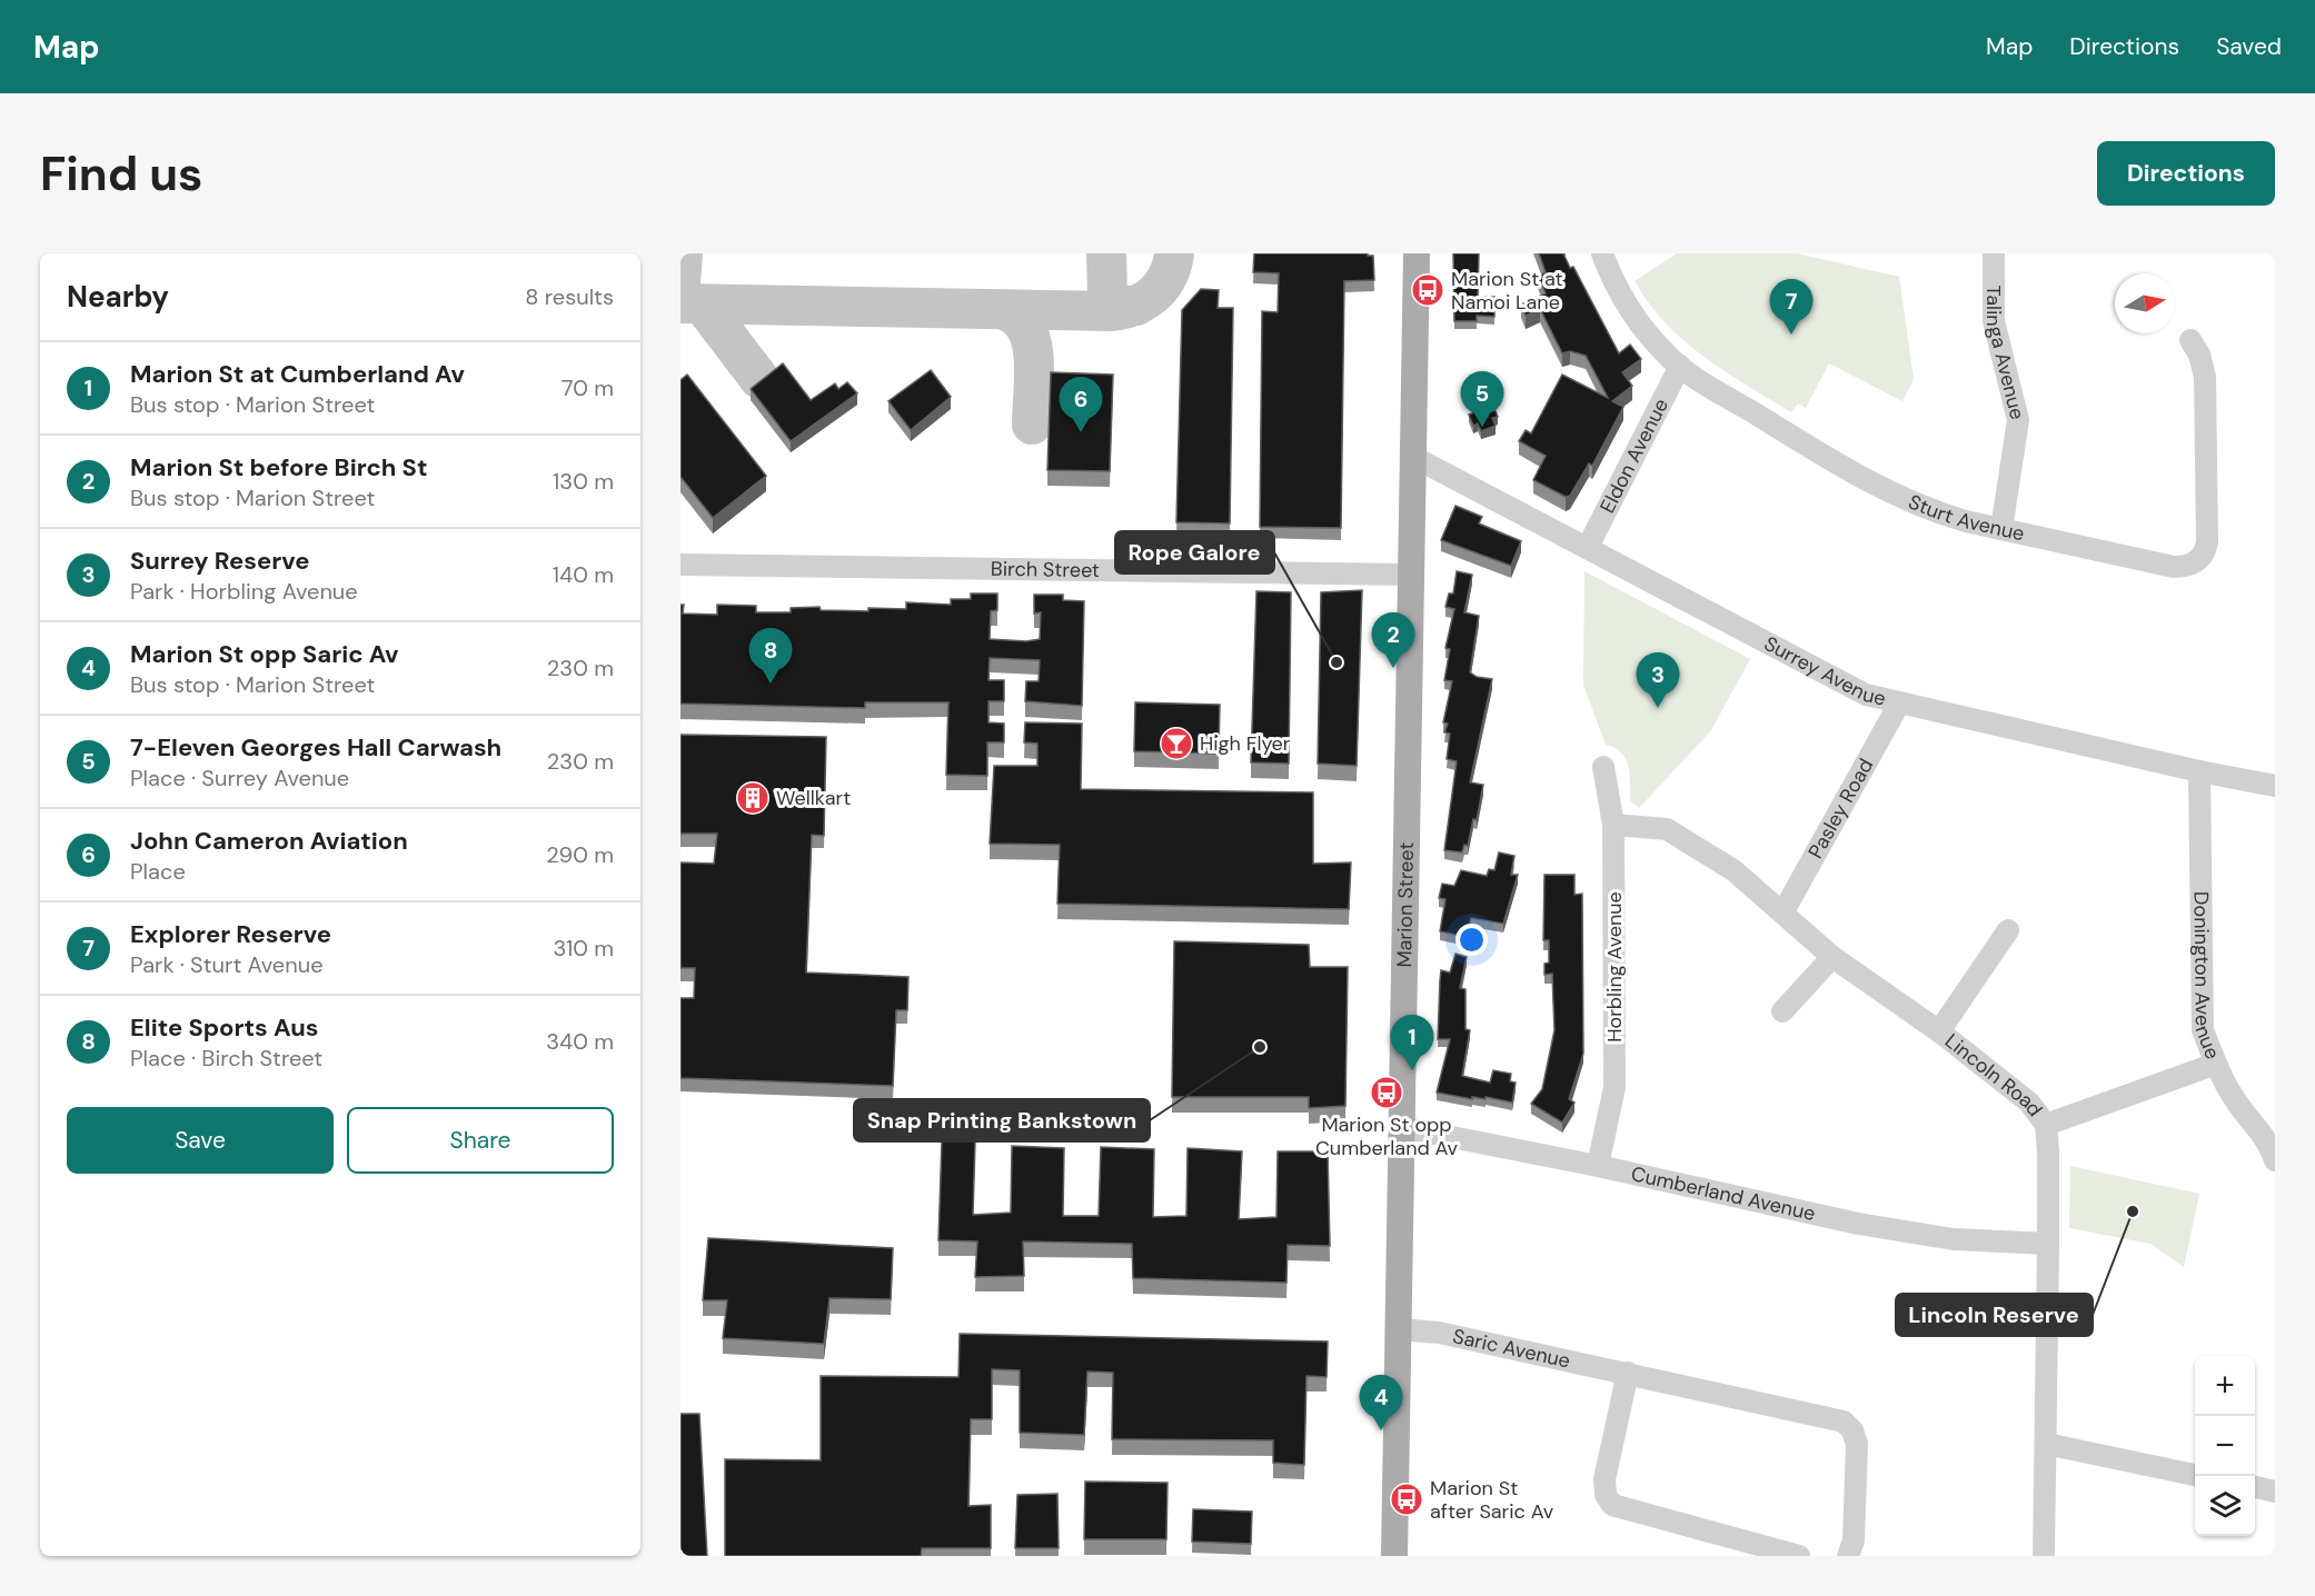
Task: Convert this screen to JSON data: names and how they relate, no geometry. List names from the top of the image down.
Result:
{
  "streets": {
    "main road": ["Marion Street"],
    "street": [
      "Talinga Avenue",
      "Eldon Avenue",
      "Sturt Avenue",
      "Birch Street",
      "Surrey Avenue",
      "Pasley Road",
      "Horbling Avenue",
      "Donington Avenue",
      "Lincoln Road",
      "Cumberland Avenue",
      "Saric Avenue"
    ]
  },
  "crossings": [
    ["Talinga Avenue", "Sturt Avenue"],
    ["Eldon Avenue", "Sturt Avenue"],
    ["Eldon Avenue", "Surrey Avenue"],
    ["Birch Street", "Marion Street"],
    ["Surrey Avenue", "Pasley Road"],
    ["Surrey Avenue", "Marion Street"],
    ["Surrey Avenue", "Donington Avenue"],
    ["Pasley Road", "Lincoln Road"],
    ["Marion Street", "Cumberland Avenue"],
    ["Marion Street", "Saric Avenue"],
    ["Horbling Avenue", "Lincoln Road"],
    ["Horbling Avenue", "Cumberland Avenue"],
    ["Lincoln Road", "Cumberland Avenue"]
  ],
  "places": {
    "bus stop": ["Marion St at Namoi Lane", "Marion St opp Cumberland Av", "Marion St after Saric Av"],
    "other": ["Rope Galore", "Snap Printing Bankstown", "Lincoln Reserve"],
    "bar": ["High Flyer"],
    "building": ["Wellkart"]
  },
  "north": "right",
  "page": {
    "header": "Map",
    "nav": ["Map", "Directions", "Saved"],
    "buttons": [
      "Directions",
      ["Save", "Share"]
    ],
    "title": "Find us",
    "heading": ["Nearby", "8 results"],
    "pins": [
      "7",
      "5",
      "6",
      "2",
      "8",
      "3",
      "1",
      "4"
    ],
    "list": [
      {
        "mark": "1",
        "name": "Marion St at Cumberland Av",
        "note": "Bus stop · Marion Street",
        "value": "70 m"
      },
      {
        "mark": "2",
        "name": "Marion St before Birch St",
        "note": "Bus stop · Marion Street",
        "value": "130 m"
      },
      {
        "mark": "3",
        "name": "Surrey Reserve",
        "note": "Park · Horbling Avenue",
        "value": "140 m"
      },
      {
        "mark": "4",
        "name": "Marion St opp Saric Av",
        "note": "Bus stop · Marion Street",
        "value": "230 m"
      },
      {
        "mark": "5",
        "name": "7-Eleven Georges Hall Carwash",
        "note": "Place · Surrey Avenue",
        "value": "230 m"
      },
      {
        "mark": "6",
        "name": "John Cameron Aviation",
        "note": "Place",
        "value": "290 m"
      },
      {
        "mark": "7",
        "name": "Explorer Reserve",
        "note": "Park · Sturt Avenue",
        "value": "310 m"
      },
      {
        "mark": "8",
        "name": "Elite Sports Aus",
        "note": "Place · Birch Street",
        "value": "340 m"
      }
    ],
    "map_buttons": ["+", "−"]
  }
}
